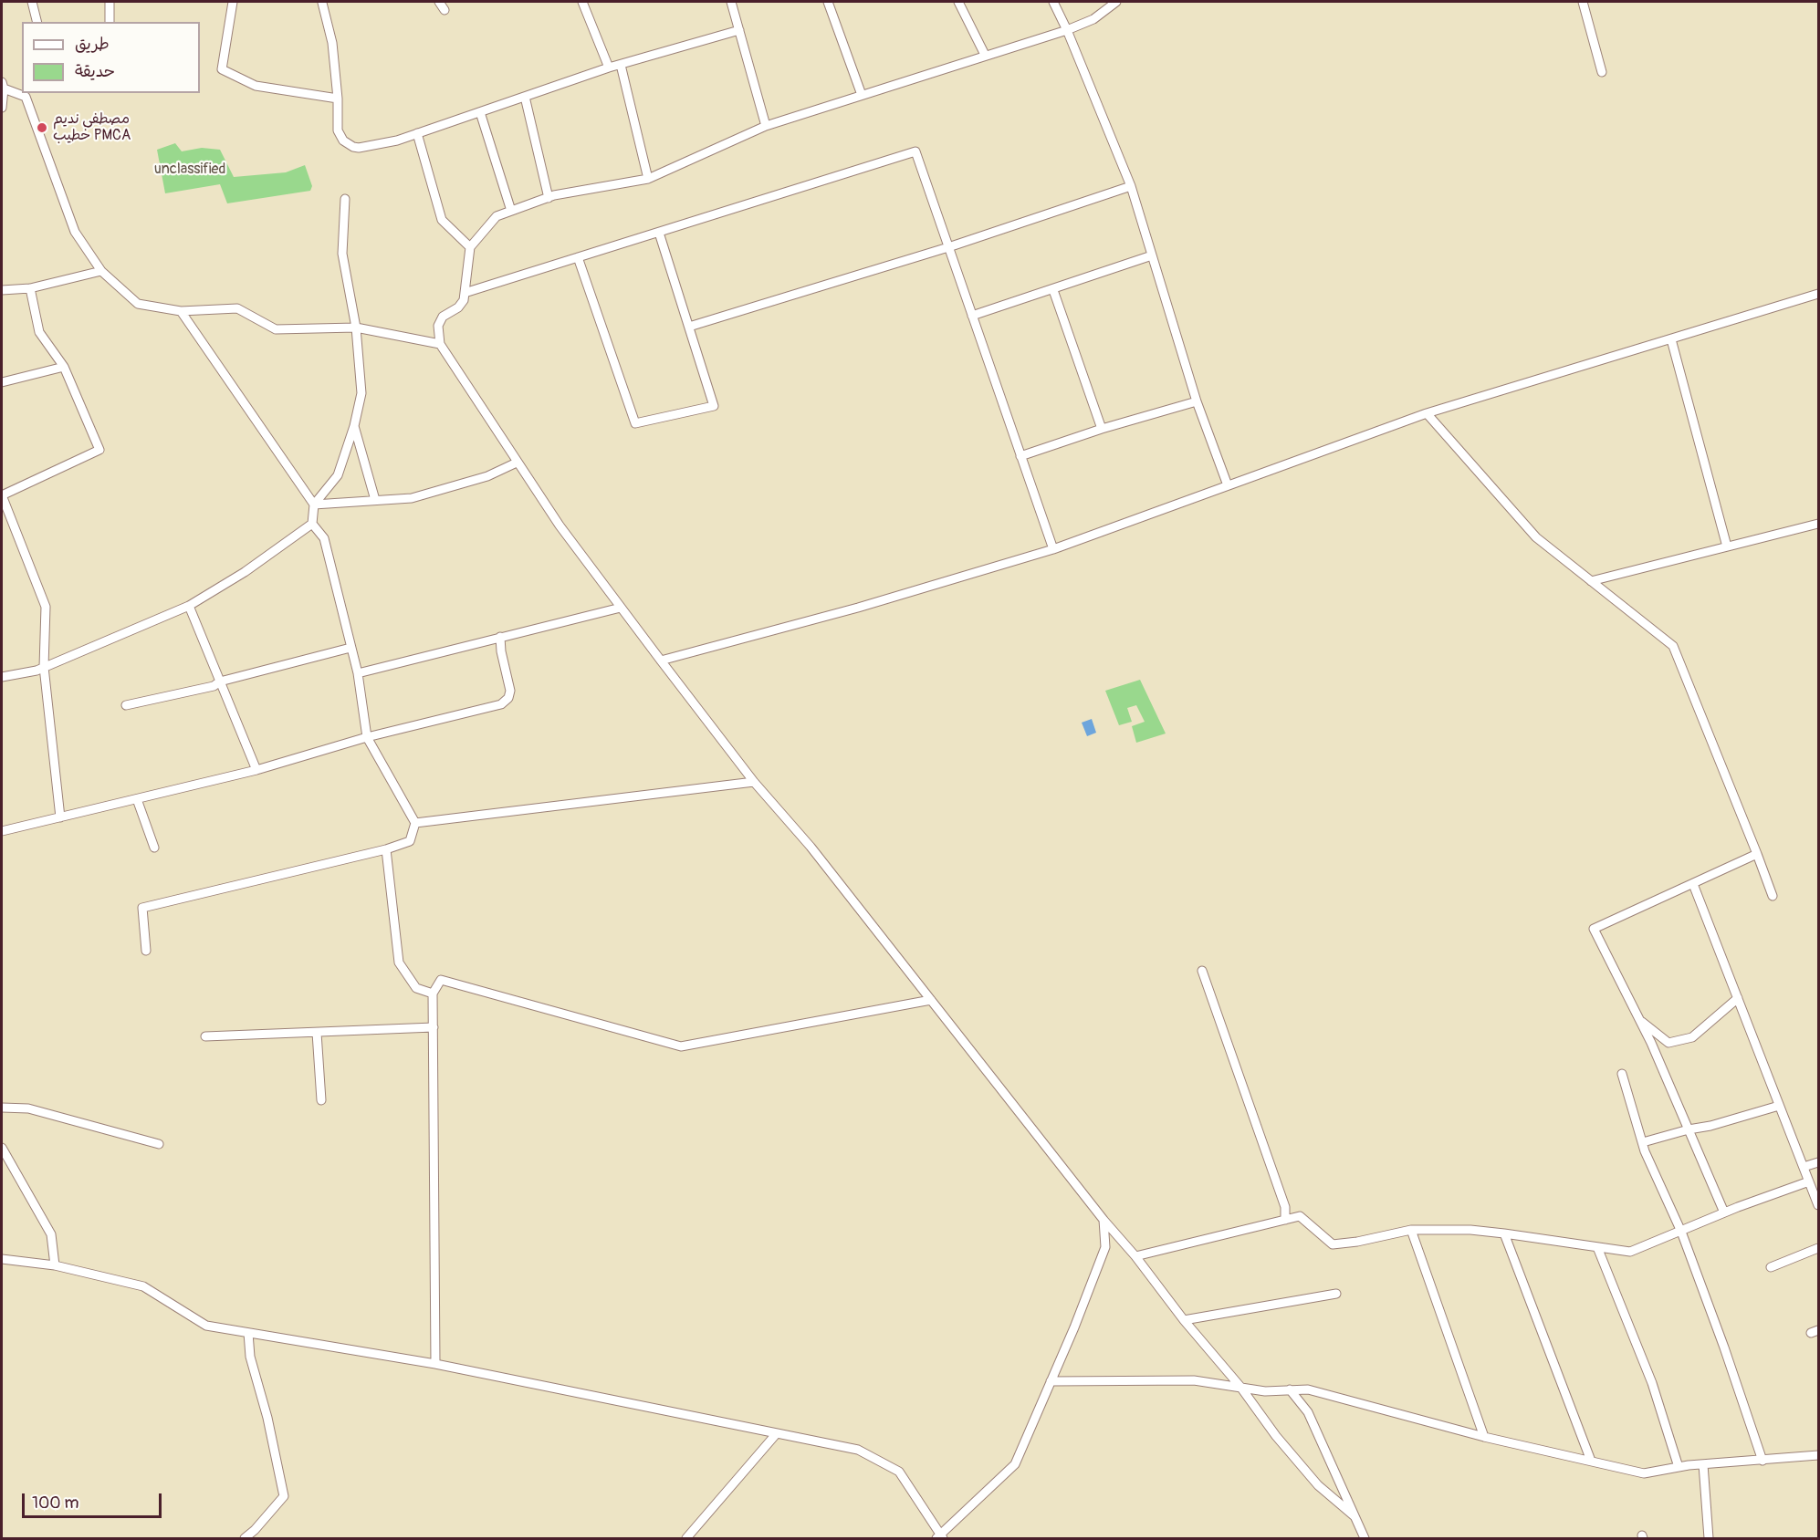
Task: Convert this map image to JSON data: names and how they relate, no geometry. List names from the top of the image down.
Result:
{
  "parks": ["unclassified"],
  "places": ["مصطفى نديم خطيب PMCA"],
  "legend": ["طريق", "حديقة"],
  "scale_bar": "100 m"
}
